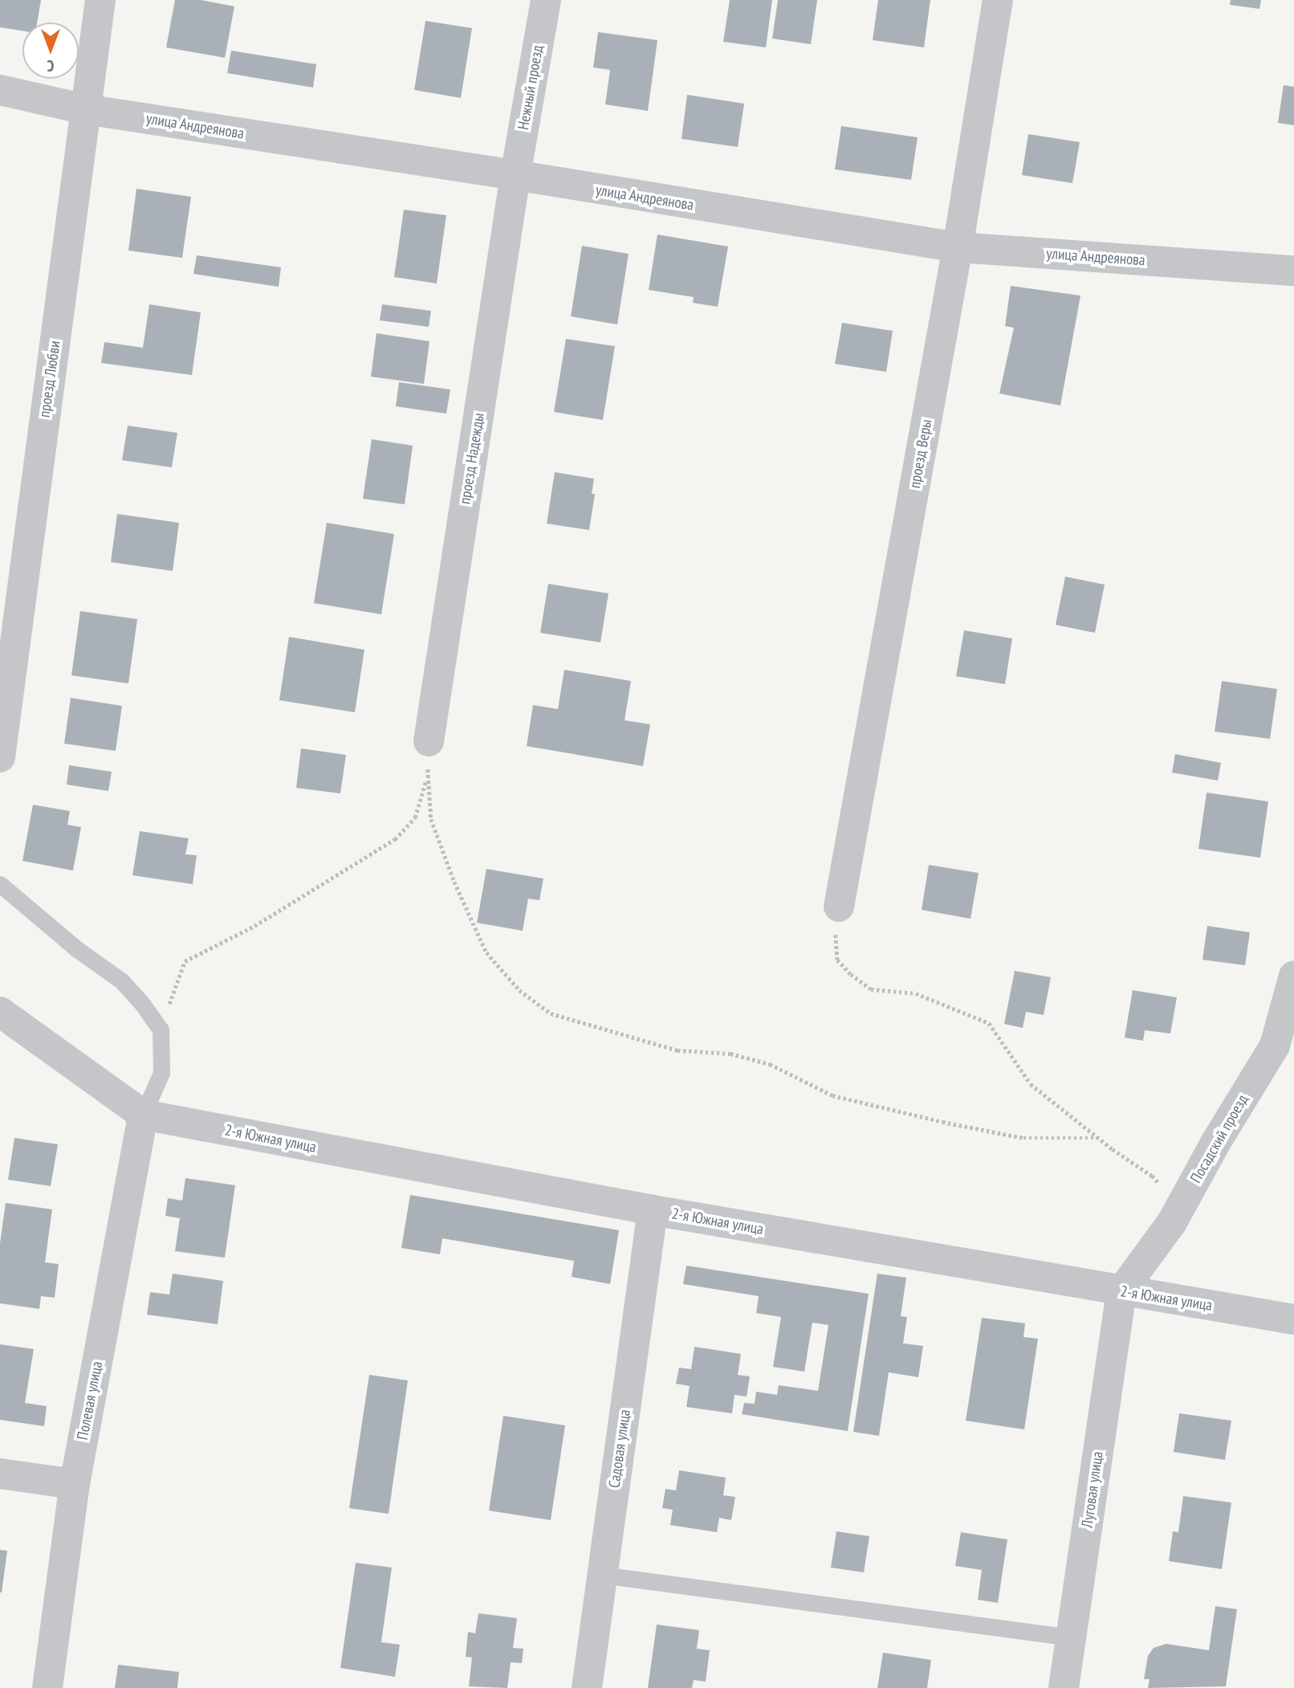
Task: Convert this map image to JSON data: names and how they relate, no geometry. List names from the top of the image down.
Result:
{
  "streets": {
    "street": [
      "Нежный проезд",
      "улица Андреянова",
      "проезд Любви",
      "проезд Веры",
      "проезд Надежды",
      "2-я Южная улица",
      "Посадский проезд",
      "Полевая улица",
      "Садовая улица",
      "Луговая улица"
    ]
  },
  "crossings": [
    ["Нежный проезд", "улица Андреянова"],
    ["Нежный проезд", "проезд Надежды"],
    ["улица Андреянова", "проезд Любви"],
    ["улица Андреянова", "проезд Веры"],
    ["улица Андреянова", "проезд Надежды"],
    ["2-я Южная улица", "Посадский проезд"],
    ["2-я Южная улица", "Полевая улица"],
    ["2-я Южная улица", "Садовая улица"],
    ["2-я Южная улица", "Луговая улица"],
    ["Посадский проезд", "Луговая улица"]
  ],
  "north": "bottom"
}
